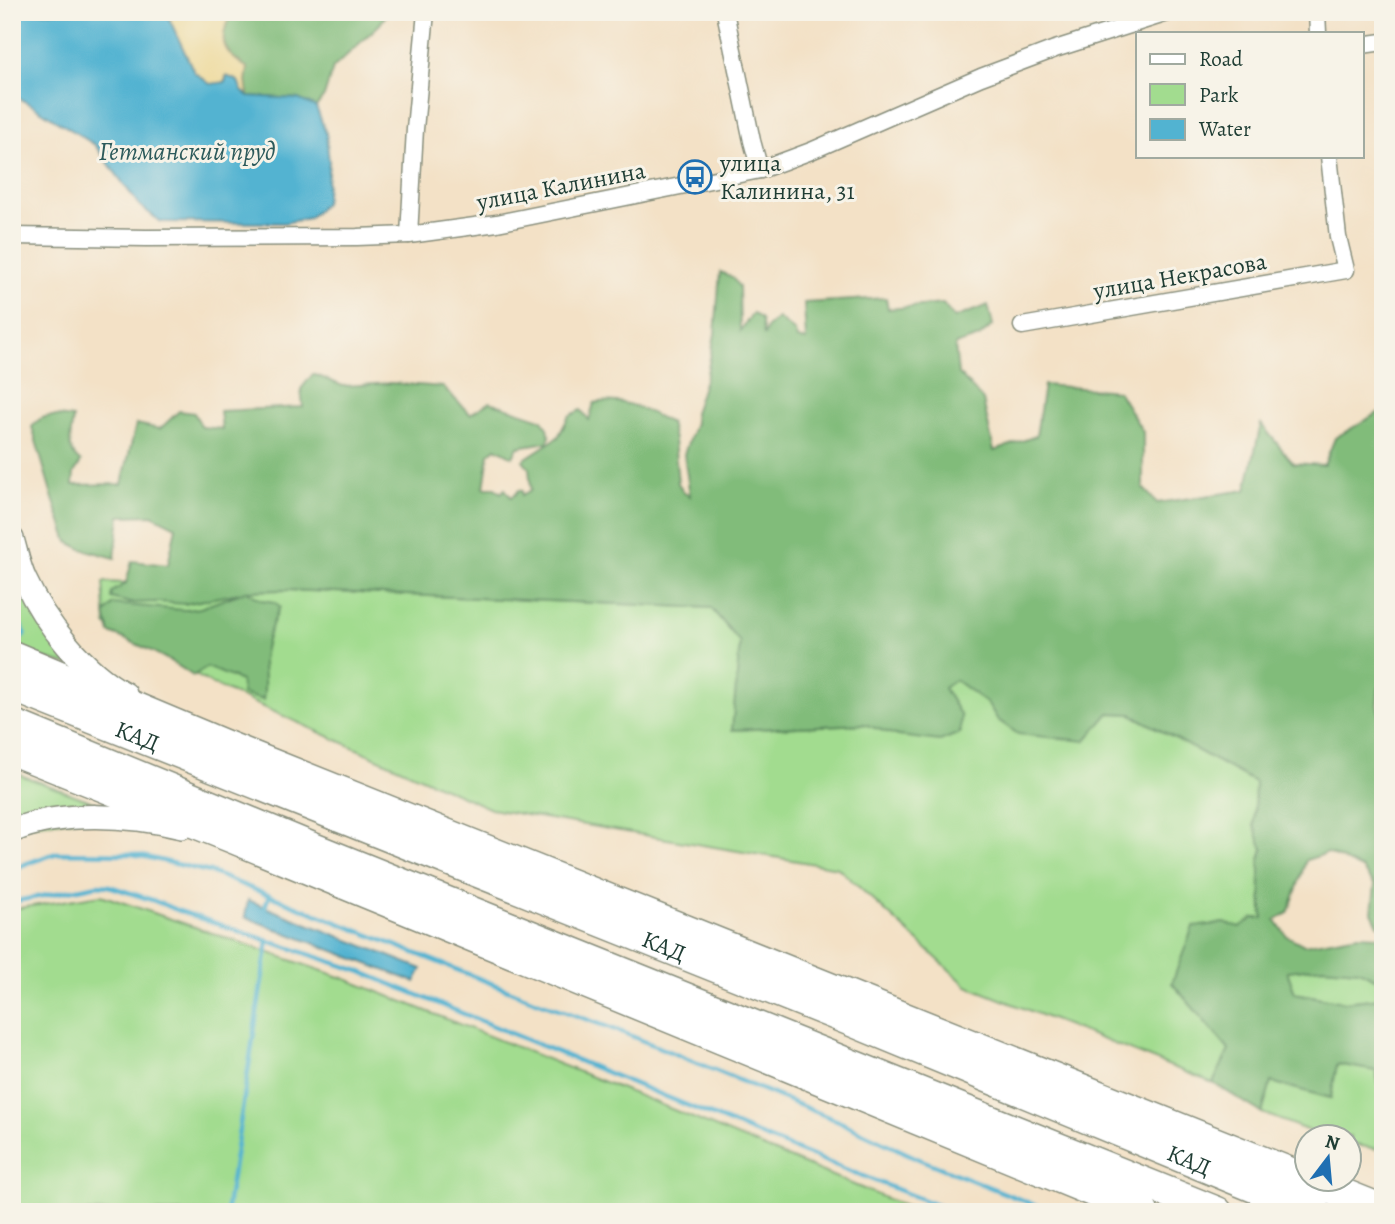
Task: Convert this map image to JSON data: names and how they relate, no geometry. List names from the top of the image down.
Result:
{
  "streets": {
    "highway": ["КАД"],
    "street": ["улица Калинина", "улица Некрасова"]
  },
  "water": ["Гетманский пруд"],
  "places": {
    "bus stop": ["улица Калинина, 31"]
  },
  "legend": ["Road", "Park", "Water"],
  "north": "top"
}
